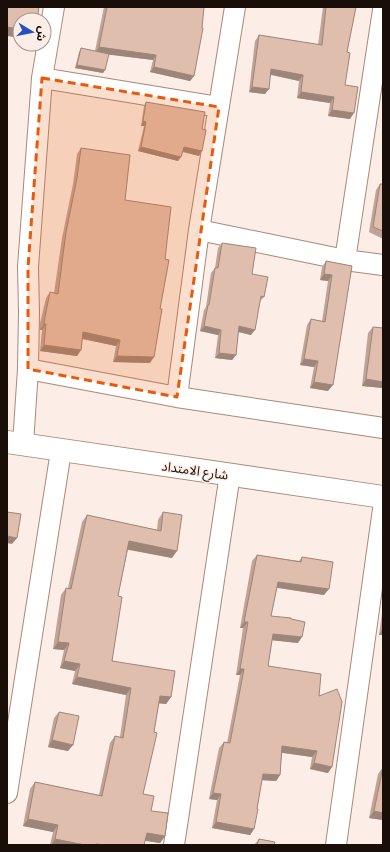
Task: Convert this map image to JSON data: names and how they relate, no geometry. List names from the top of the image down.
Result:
{
  "streets": {
    "street": ["شارع الامتداد"]
  },
  "north": "right"
}
